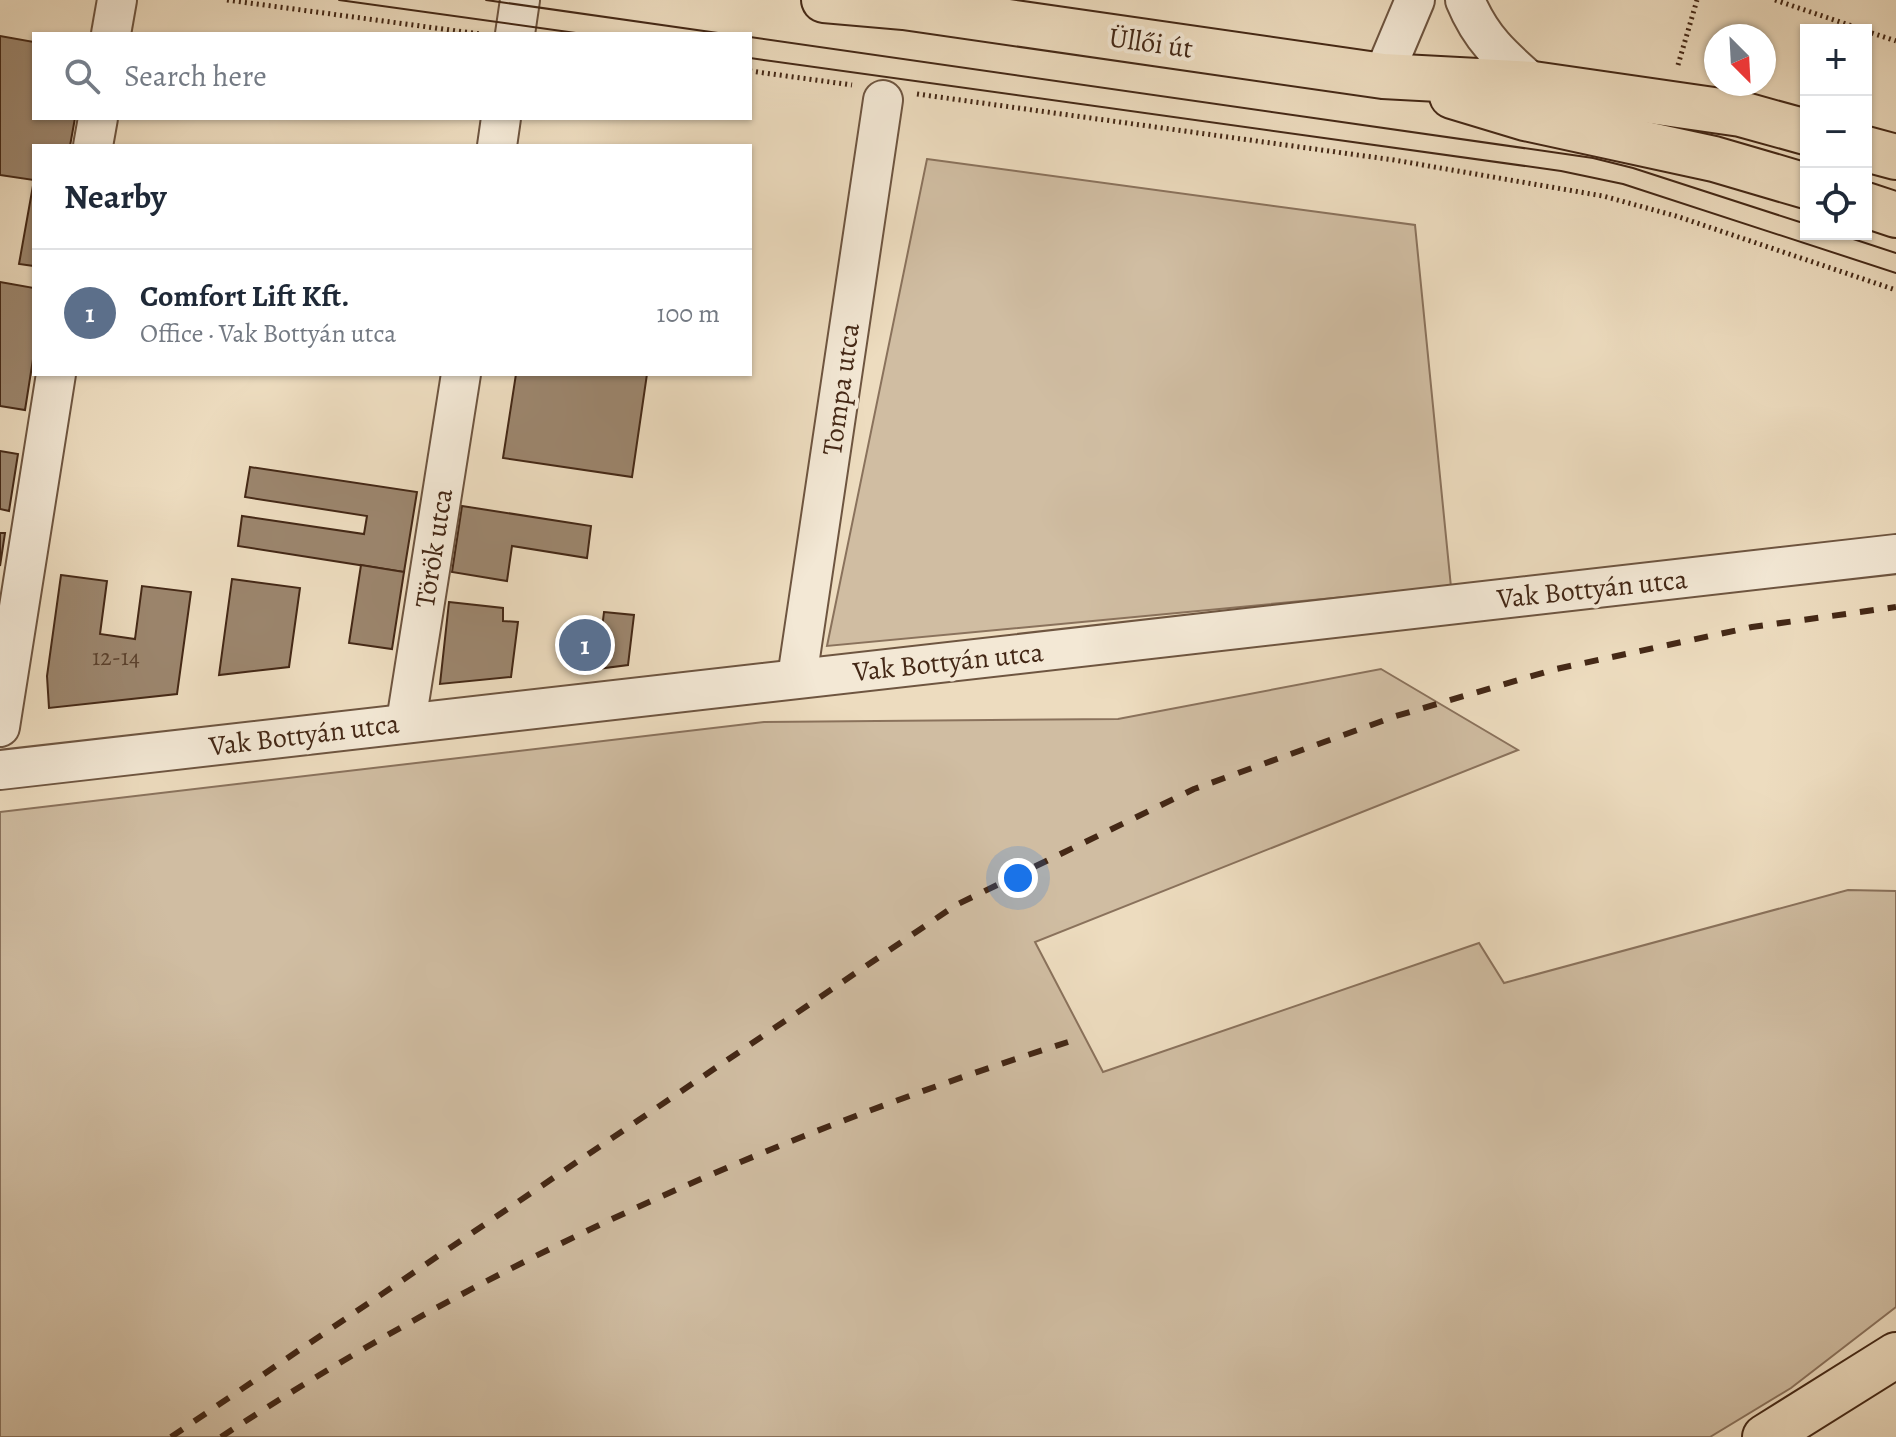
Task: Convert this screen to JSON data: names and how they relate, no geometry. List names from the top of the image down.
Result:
{
  "streets": {
    "main road": ["Üllői út"],
    "street": ["Tompa utca", "Török utca", "Vak Bottyán utca"]
  },
  "crossings": [
    ["Tompa utca", "Vak Bottyán utca"],
    ["Török utca", "Vak Bottyán utca"]
  ],
  "house_numbers": ["12-14"],
  "north": "bottom right",
  "page": {
    "map_buttons": ["+", "−"],
    "search": "Search here",
    "heading": "Nearby",
    "list": [
      {
        "mark": "1",
        "name": "Comfort Lift Kft.",
        "note": "Office · Vak Bottyán utca",
        "value": "100 m"
      }
    ],
    "pins": "1"
  }
}
